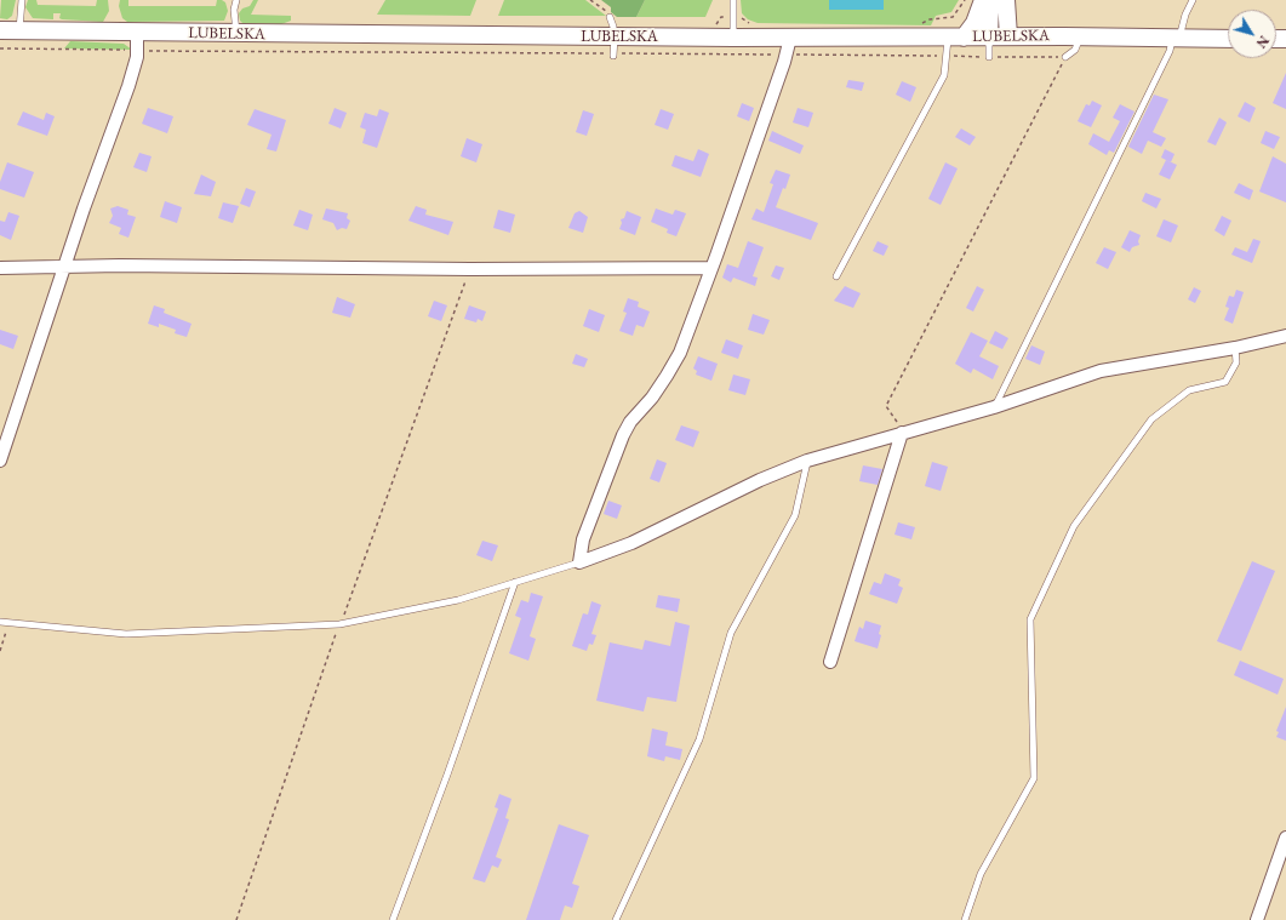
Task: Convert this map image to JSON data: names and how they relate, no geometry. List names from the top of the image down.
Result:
{
  "streets": {
    "main road": ["LUBELSKA"]
  },
  "north": "bottom right"
}
